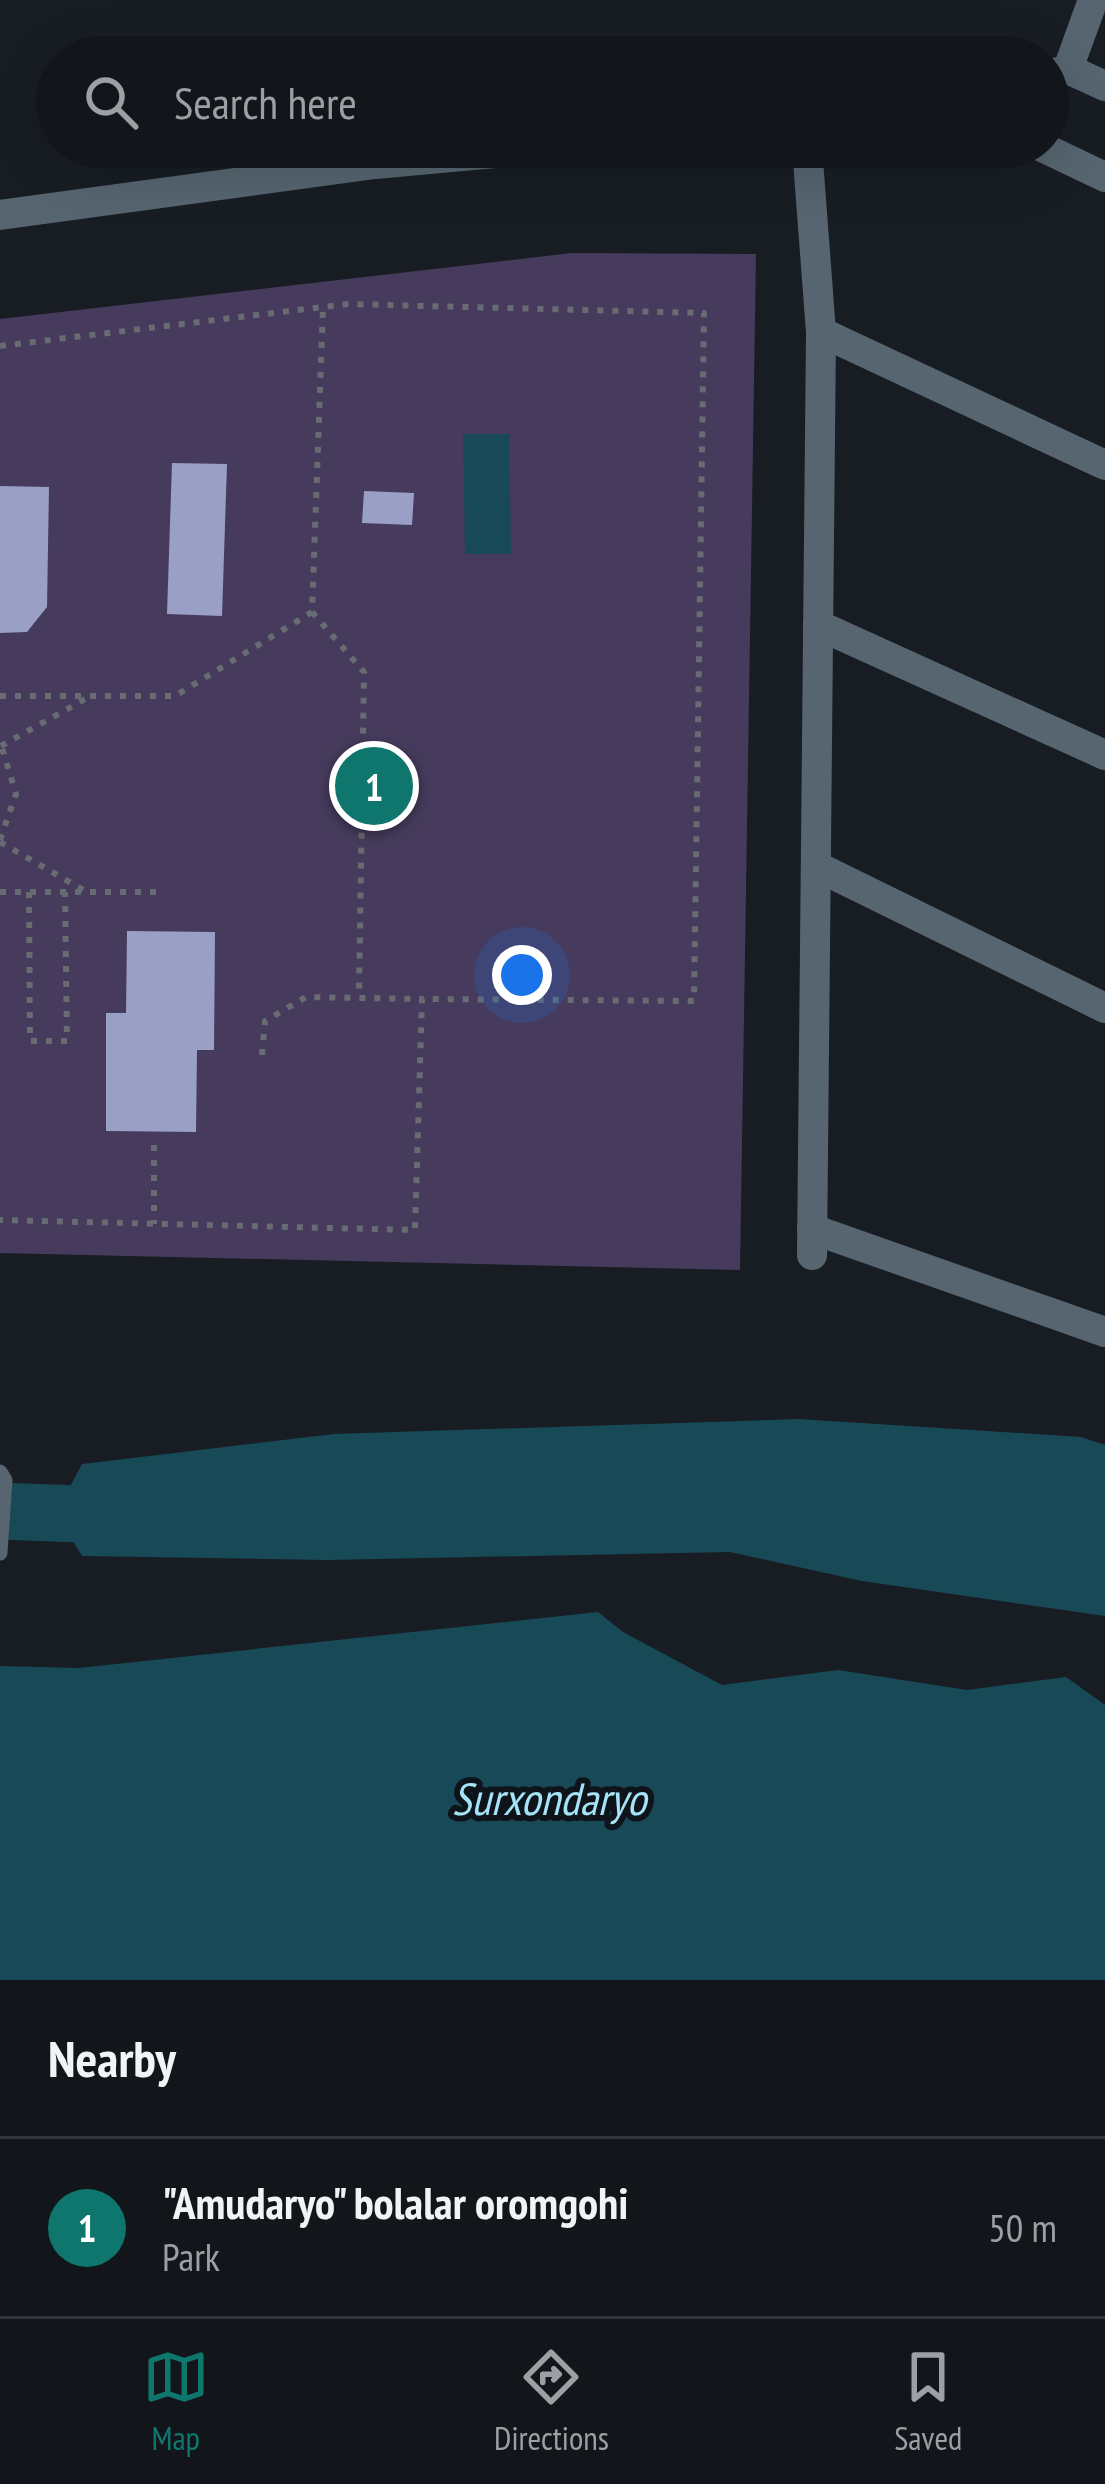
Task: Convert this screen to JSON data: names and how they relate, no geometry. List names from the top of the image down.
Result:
{
  "water": ["Surxondaryo"],
  "page": {
    "search": "Search here",
    "pins": "1",
    "heading": "Nearby",
    "list": [
      {
        "mark": "1",
        "name": "\"Amudaryo\" bolalar oromgohi",
        "note": "Park",
        "value": "50 m"
      }
    ],
    "nav": ["Map", "Directions", "Saved"]
  }
}
